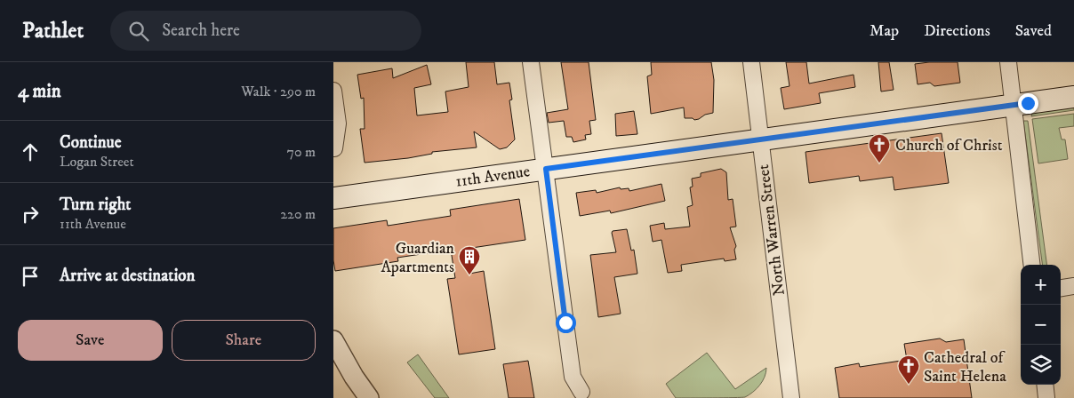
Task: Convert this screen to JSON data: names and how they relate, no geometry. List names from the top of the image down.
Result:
{
  "streets": {
    "main road": ["11th Avenue"],
    "street": ["North Warren Street"]
  },
  "crossings": [
    ["11th Avenue", "North Warren Street"]
  ],
  "places": {
    "church": ["Church of Christ", "Cathedral of Saint Helena"],
    "building": ["Guardian Apartments"]
  },
  "page": {
    "header": "Pathlet",
    "search": "Search here",
    "nav": ["Map", "Directions", "Saved"],
    "heading": ["4 min", "Walk · 290 m"],
    "list": [
      ["Continue", "Logan Street", "70 m"],
      ["Turn right", "11th Avenue", "220 m"],
      "Arrive at destination"
    ],
    "map_buttons": ["+", "−"],
    "buttons": ["Save", "Share"]
  }
}
